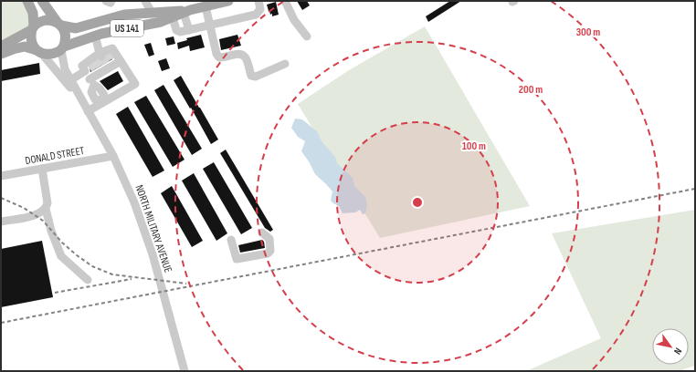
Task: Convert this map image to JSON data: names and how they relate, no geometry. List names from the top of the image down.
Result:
{
  "streets": {
    "main road": ["US 141"],
    "street": ["DONALD STREET", "NORTH MILITARY AVENUE"]
  },
  "crossings": [
    ["US 141", "NORTH MILITARY AVENUE"],
    ["DONALD STREET", "NORTH MILITARY AVENUE"]
  ],
  "north": "bottom right",
  "rings": ["300 m", "200 m", "100 m"]
}
